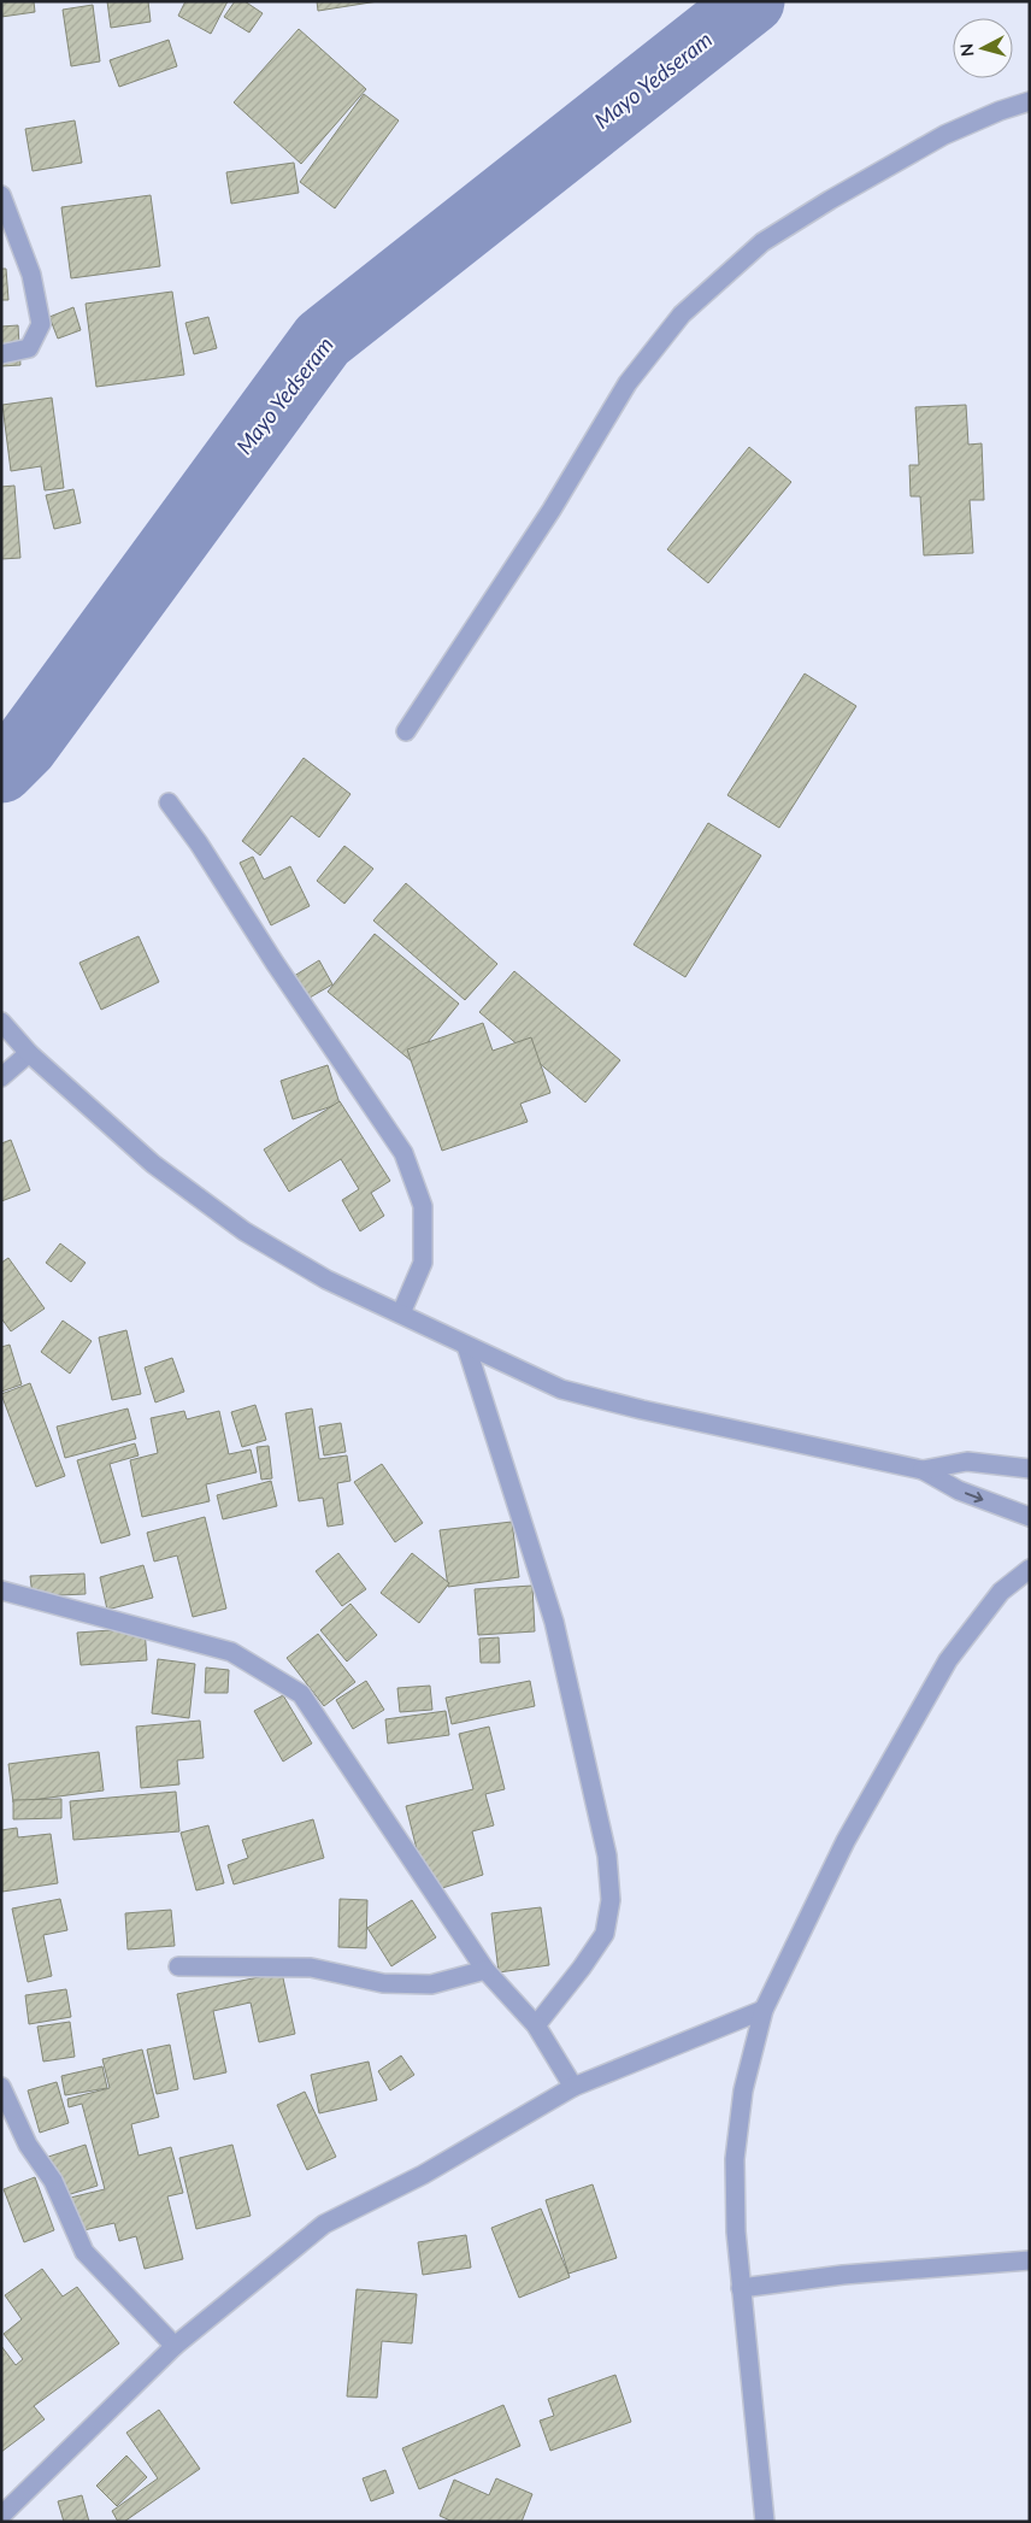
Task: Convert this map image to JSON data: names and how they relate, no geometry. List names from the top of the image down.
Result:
{
  "water": ["Mayo Yedseram"],
  "north": "left"
}
